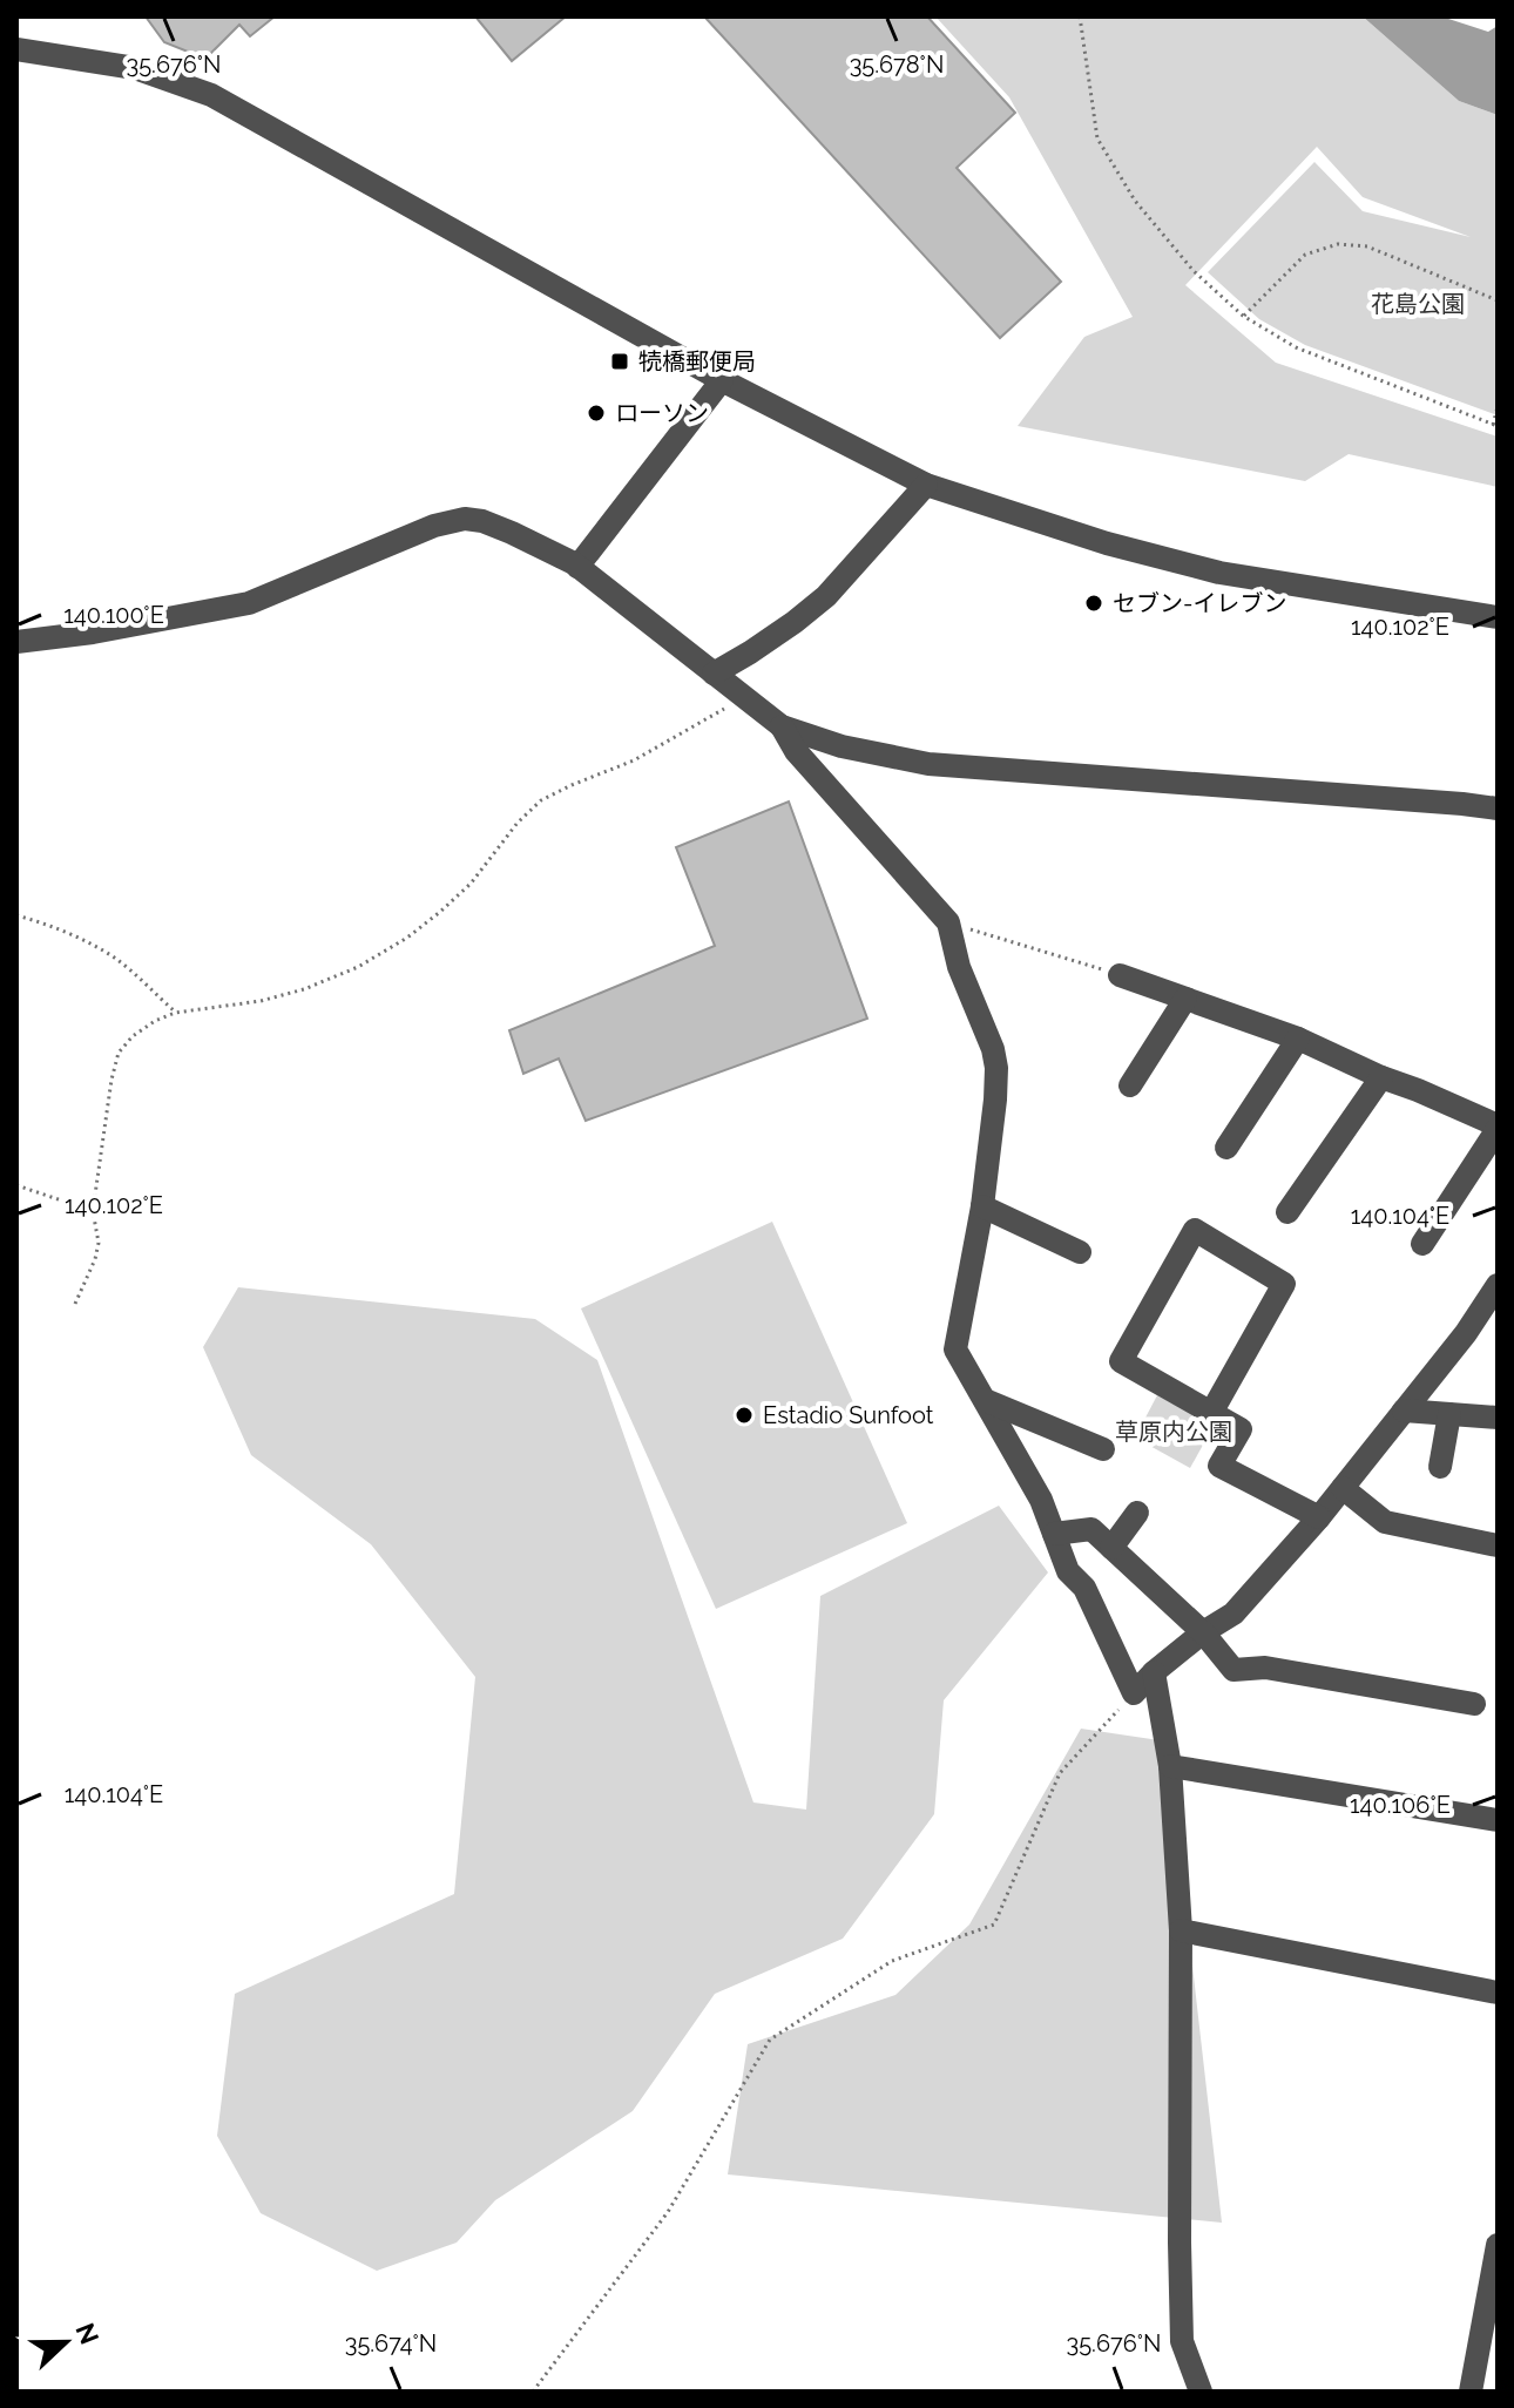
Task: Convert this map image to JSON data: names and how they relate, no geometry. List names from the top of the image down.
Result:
{
  "parks": ["花島公園", "草原内公園"],
  "places": {
    "transit": ["㸿橋郵便局"],
    "other": ["ローソン", "セブン-イレブン", "Estadio Sunfoot"]
  },
  "north": "right",
  "coordinates": [
    "35.676°N",
    "35.678°N",
    "140.100°E",
    "140.102°E",
    "140.104°E",
    "140.106°E",
    "35.674°N"
  ]
}
